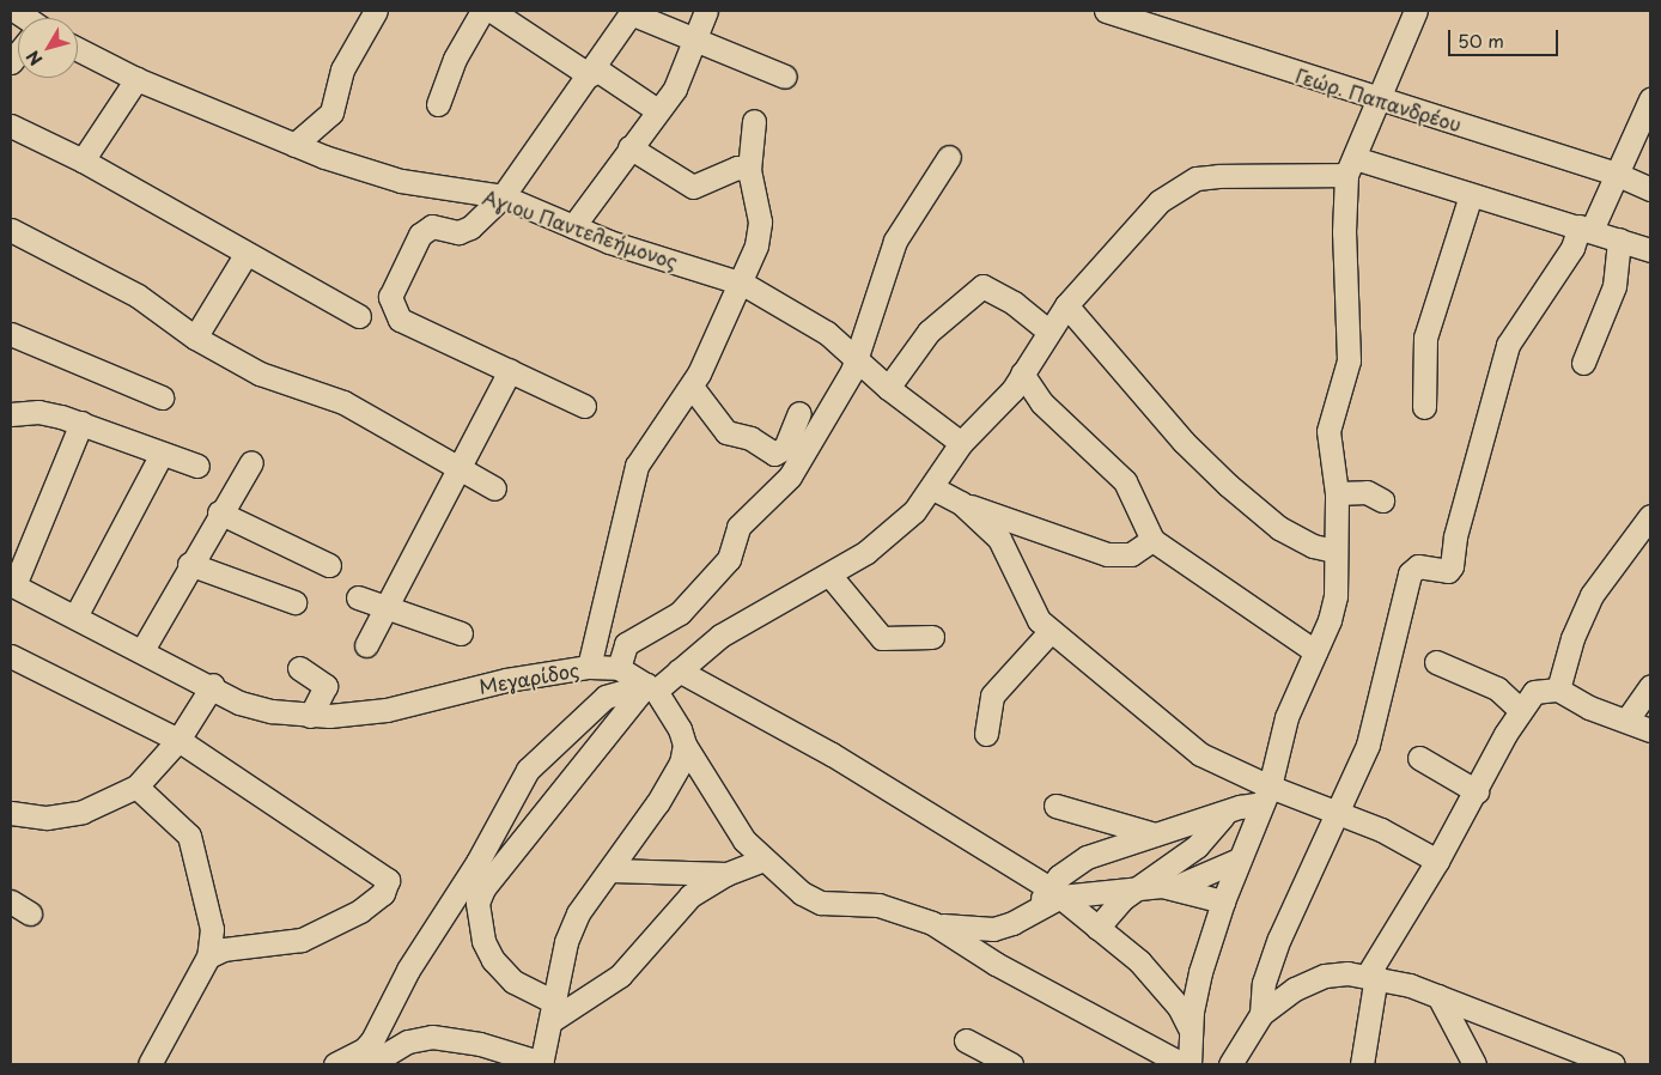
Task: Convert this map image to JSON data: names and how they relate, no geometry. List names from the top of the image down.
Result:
{
  "streets": {
    "street": ["Γεώρ. Παπανδρέου", "Αγιου Παντελεήμονος", "Μεγαρίδος"]
  },
  "scale_bar": "50 m",
  "north": "bottom left"
}
